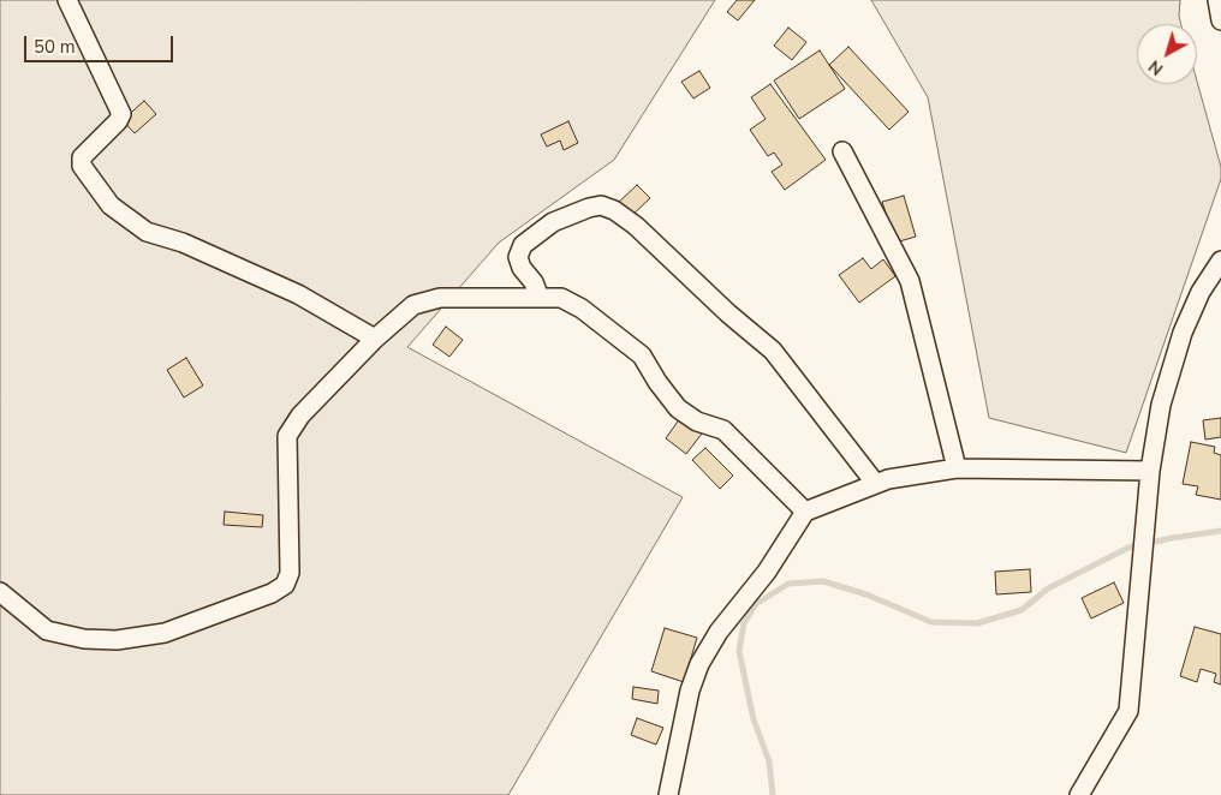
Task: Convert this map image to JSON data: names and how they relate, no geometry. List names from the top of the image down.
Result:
{
  "scale_bar": "50 m",
  "north": "bottom left"
}
